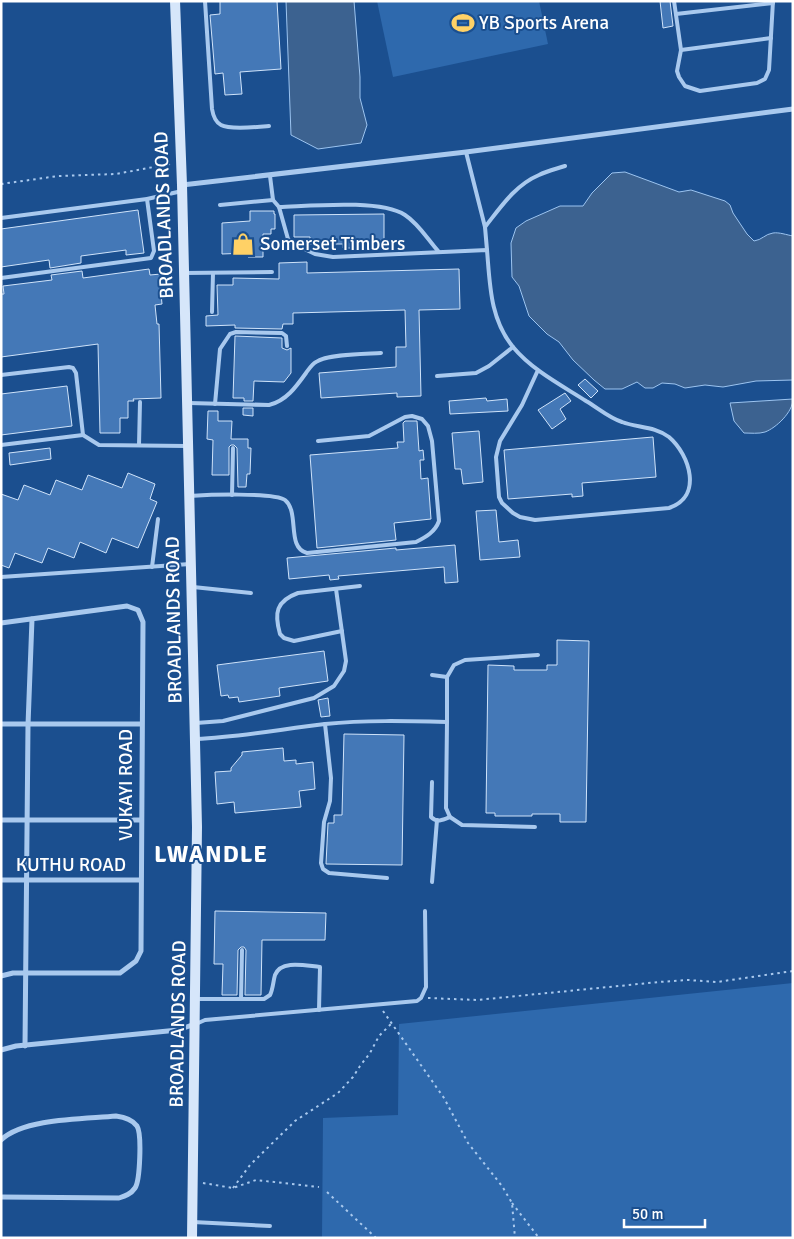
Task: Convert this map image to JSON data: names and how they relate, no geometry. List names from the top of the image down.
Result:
{
  "streets": {
    "main road": ["BROADLANDS ROAD"],
    "street": ["VUKAYI ROAD", "KUTHU ROAD"]
  },
  "crossings": [
    ["VUKAYI ROAD", "KUTHU ROAD"]
  ],
  "districts": ["LWANDLE"],
  "places": {
    "sports": ["YB Sports Arena"],
    "shop": ["Somerset Timbers"]
  },
  "scale_bar": "50 m"
}
